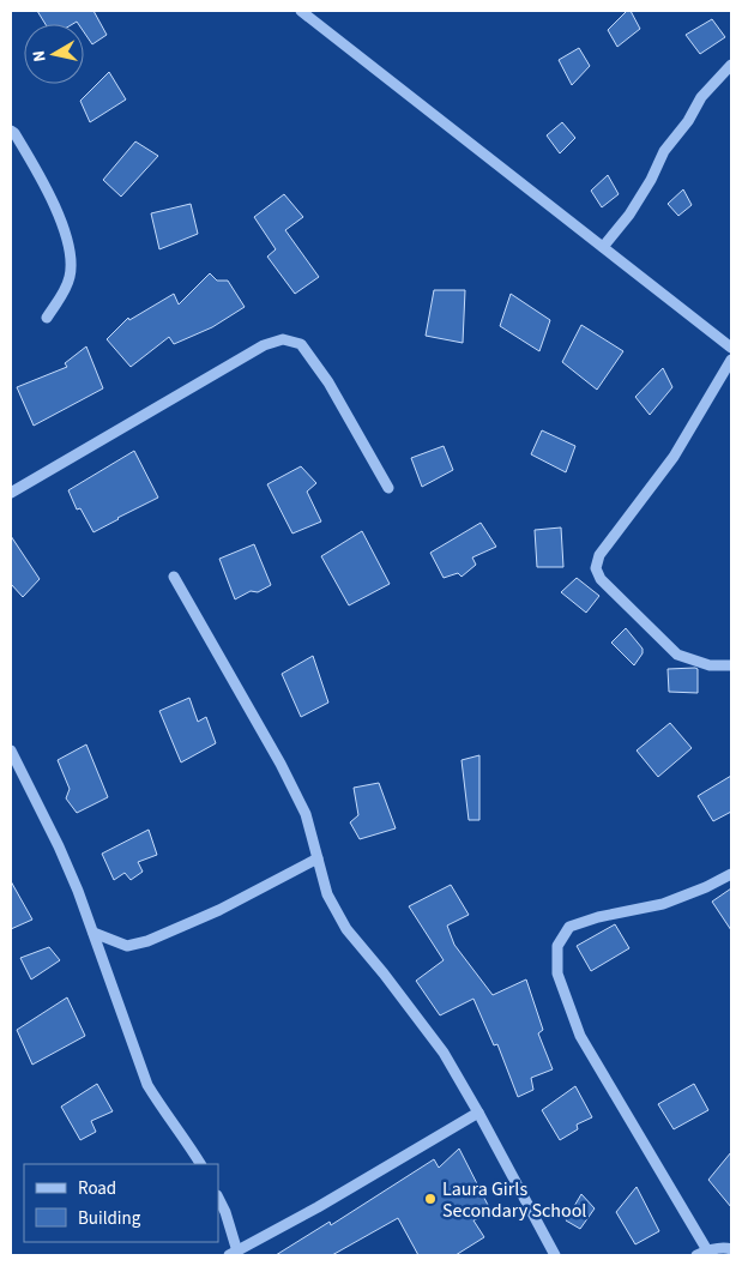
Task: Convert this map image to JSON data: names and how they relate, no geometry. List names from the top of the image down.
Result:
{
  "places": ["Laura Girls Secondary School"],
  "legend": ["Road", "Building"],
  "north": "left"
}
